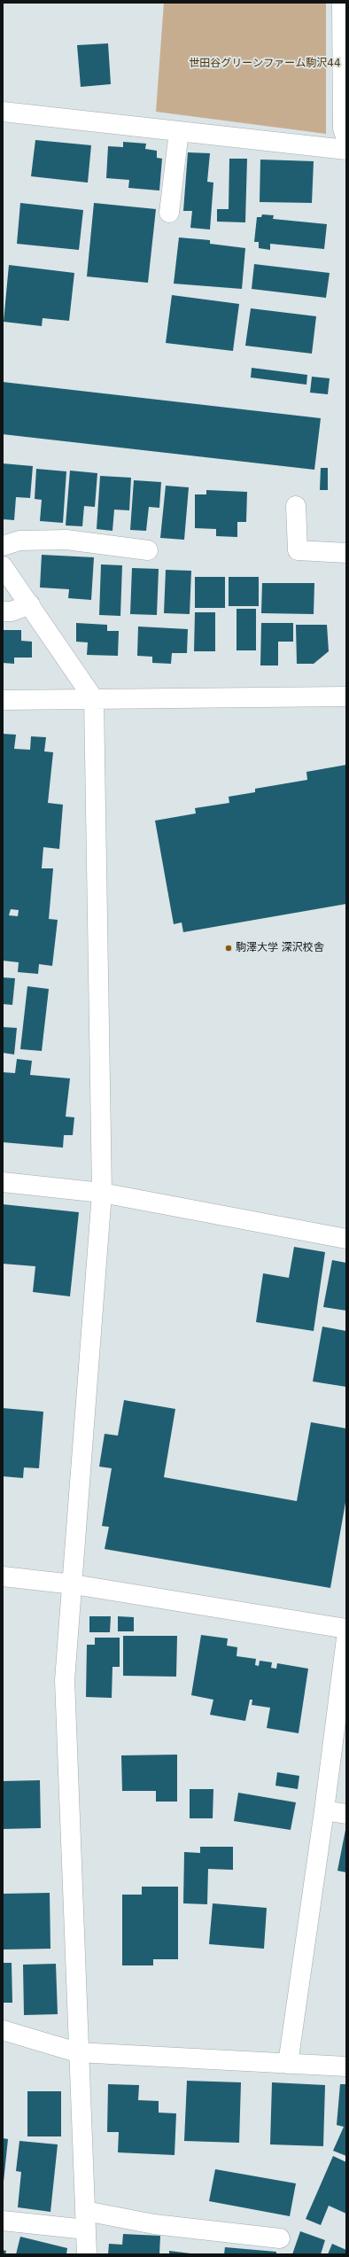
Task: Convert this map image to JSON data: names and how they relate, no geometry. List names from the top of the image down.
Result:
{
  "parks": ["世田谷グリーンファーム駒沢44"],
  "places": ["駒澤大学 深沢校舎"]
}
